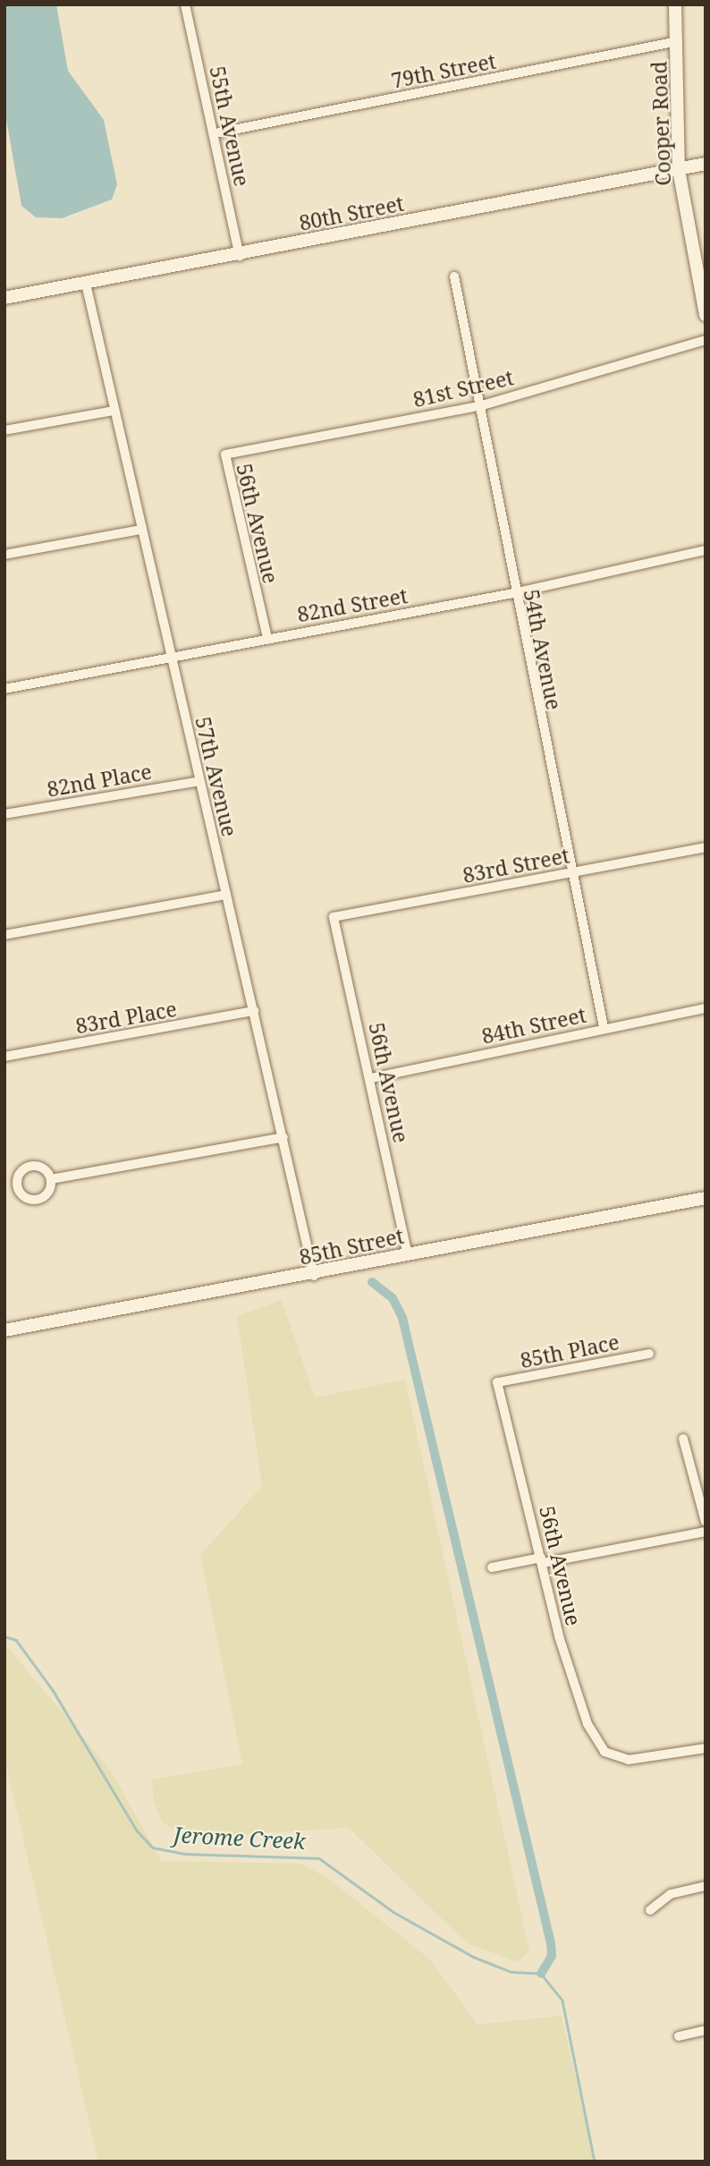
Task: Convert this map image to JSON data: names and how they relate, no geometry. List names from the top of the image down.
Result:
{
  "streets": {
    "street": [
      "79th Street",
      "Cooper Road",
      "55th Avenue",
      "80th Street",
      "81st Street",
      "56th Avenue",
      "82nd Street",
      "54th Avenue",
      "57th Avenue",
      "82nd Place",
      "83rd Street",
      "83rd Place",
      "84th Street",
      "85th Street",
      "85th Place"
    ]
  },
  "crossings": [
    ["79th Street", "Cooper Road"],
    ["79th Street", "55th Avenue"],
    ["Cooper Road", "80th Street"],
    ["55th Avenue", "80th Street"],
    ["80th Street", "57th Avenue"],
    ["81st Street", "56th Avenue"],
    ["81st Street", "54th Avenue"],
    ["56th Avenue", "82nd Street"],
    ["56th Avenue", "83rd Street"],
    ["56th Avenue", "84th Street"],
    ["56th Avenue", "85th Street"],
    ["56th Avenue", "85th Place"],
    ["82nd Street", "54th Avenue"],
    ["82nd Street", "57th Avenue"],
    ["54th Avenue", "83rd Street"],
    ["54th Avenue", "84th Street"],
    ["57th Avenue", "82nd Place"],
    ["57th Avenue", "83rd Place"],
    ["57th Avenue", "85th Street"]
  ],
  "water": ["Jerome Creek"]
}
